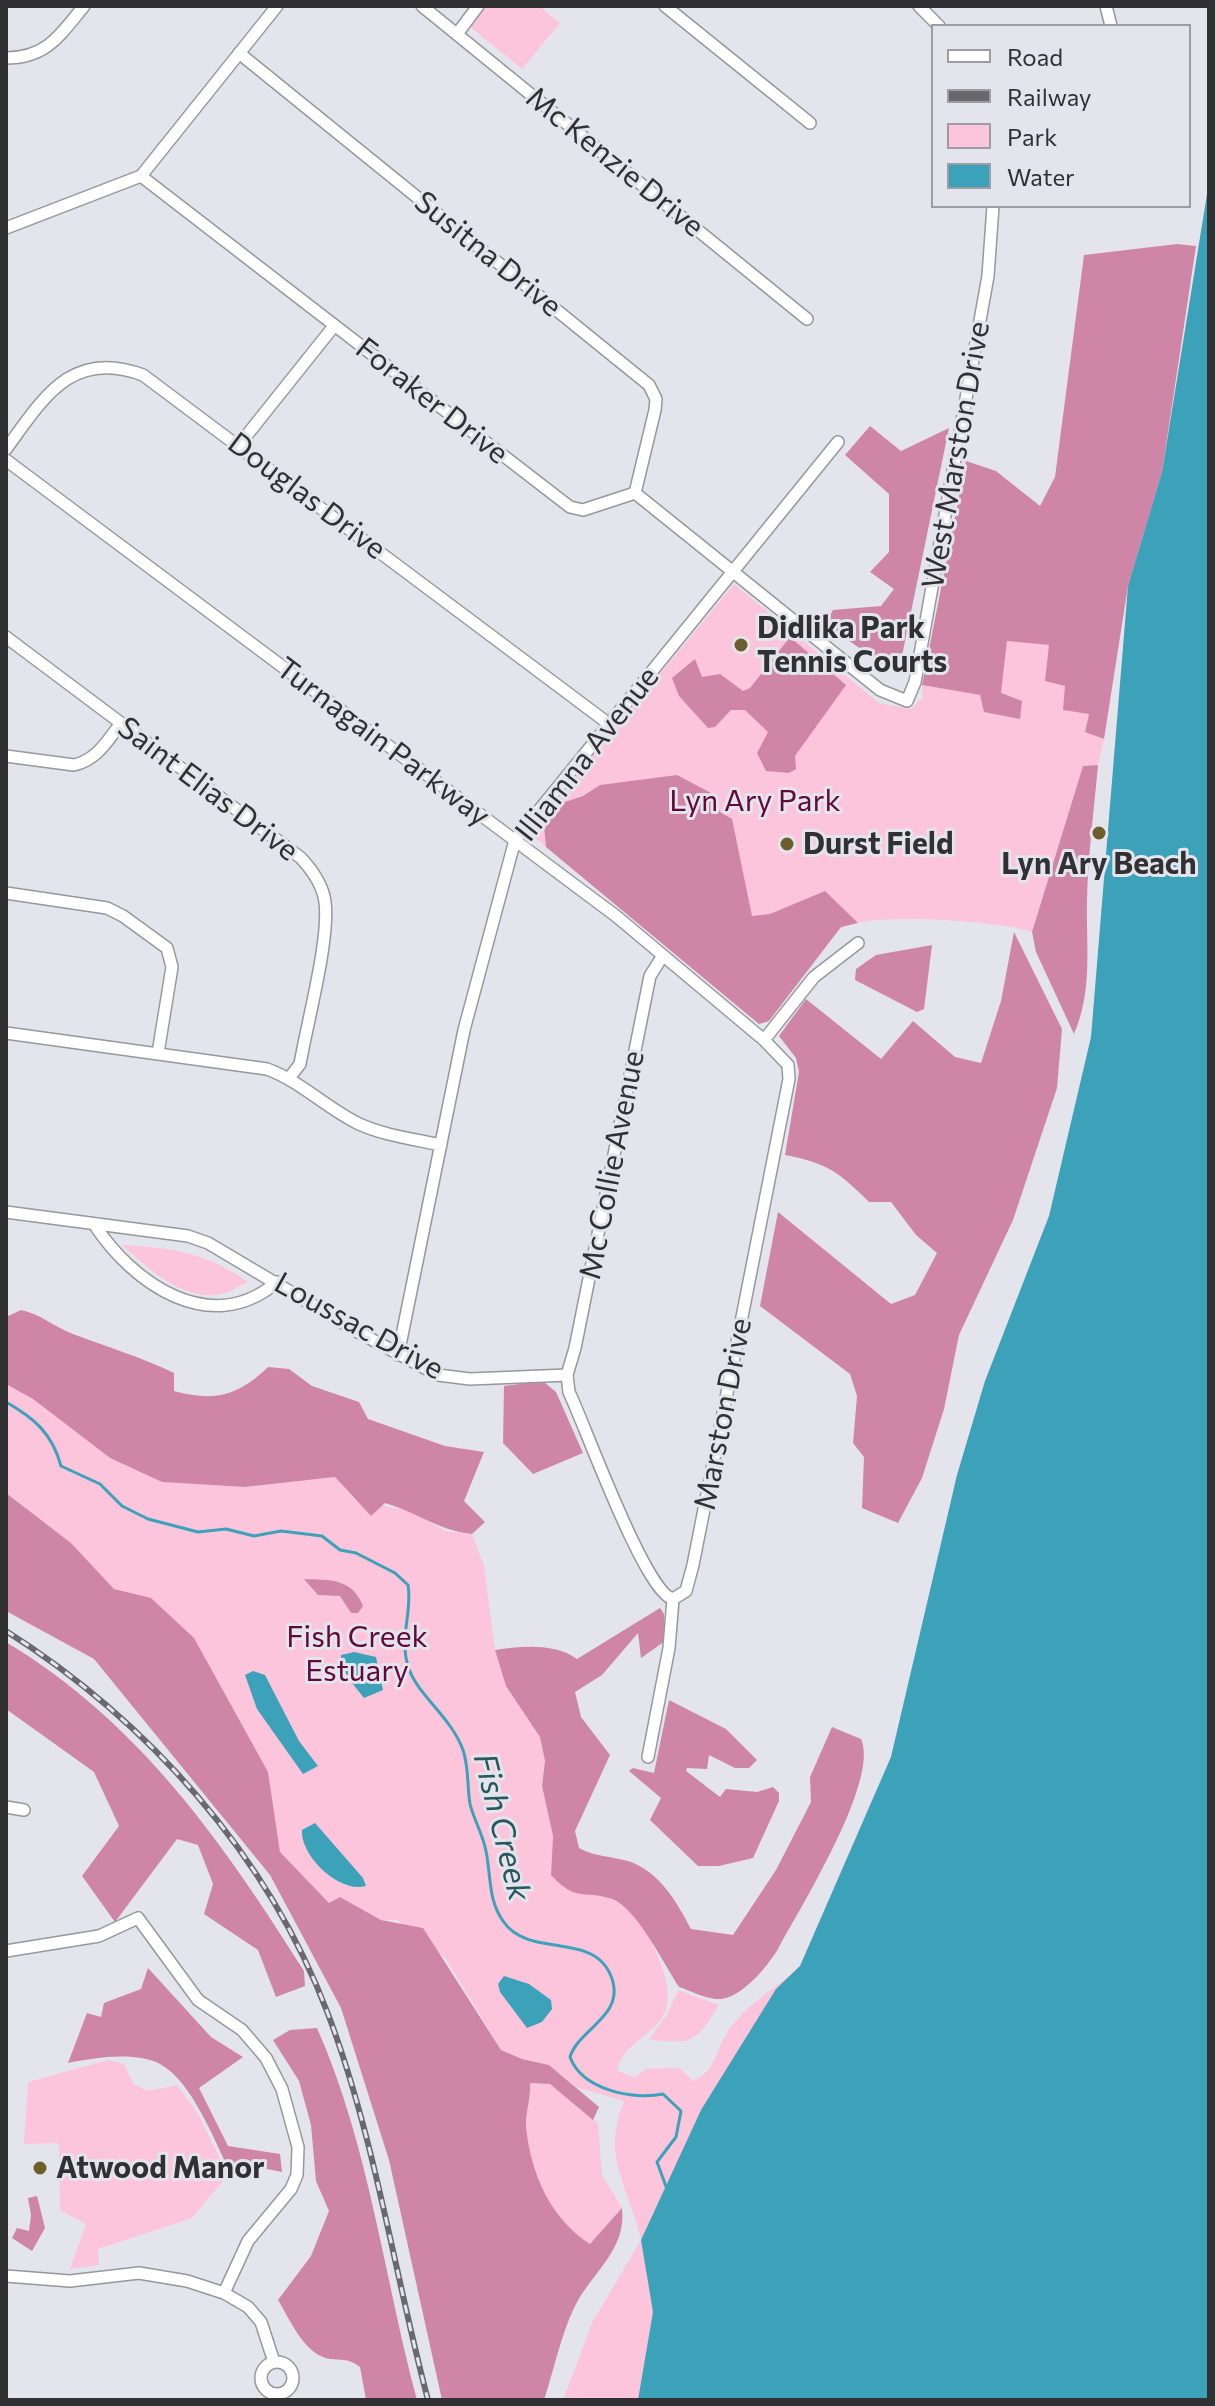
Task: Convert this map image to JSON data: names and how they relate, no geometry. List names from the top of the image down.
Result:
{
  "streets": {
    "street": [
      "Mc Kenzie Drive",
      "Susitna Drive",
      "Foraker Drive",
      "West Marston Drive",
      "Douglas Drive",
      "Turnagain Parkway",
      "Illiamna Avenue",
      "Saint Elias Drive",
      "Mc Collie Avenue",
      "Loussac Drive",
      "Marston Drive"
    ]
  },
  "crossings": [
    ["Susitna Drive", "Foraker Drive"],
    ["West Marston Drive", "Illiamna Avenue"],
    ["Douglas Drive", "Illiamna Avenue"],
    ["Turnagain Parkway", "Illiamna Avenue"],
    ["Turnagain Parkway", "Mc Collie Avenue"],
    ["Turnagain Parkway", "Marston Drive"],
    ["Illiamna Avenue", "Loussac Drive"],
    ["Mc Collie Avenue", "Loussac Drive"]
  ],
  "water": ["Fish Creek"],
  "parks": ["Lyn Ary Park", "Fish Creek Estuary"],
  "places": [
    "Didlika Park Tennis Courts",
    "Lyn Ary Beach",
    "Durst Field",
    "Atwood Manor"
  ],
  "legend": [
    "Road",
    "Railway",
    "Park",
    "Water"
  ]
}
